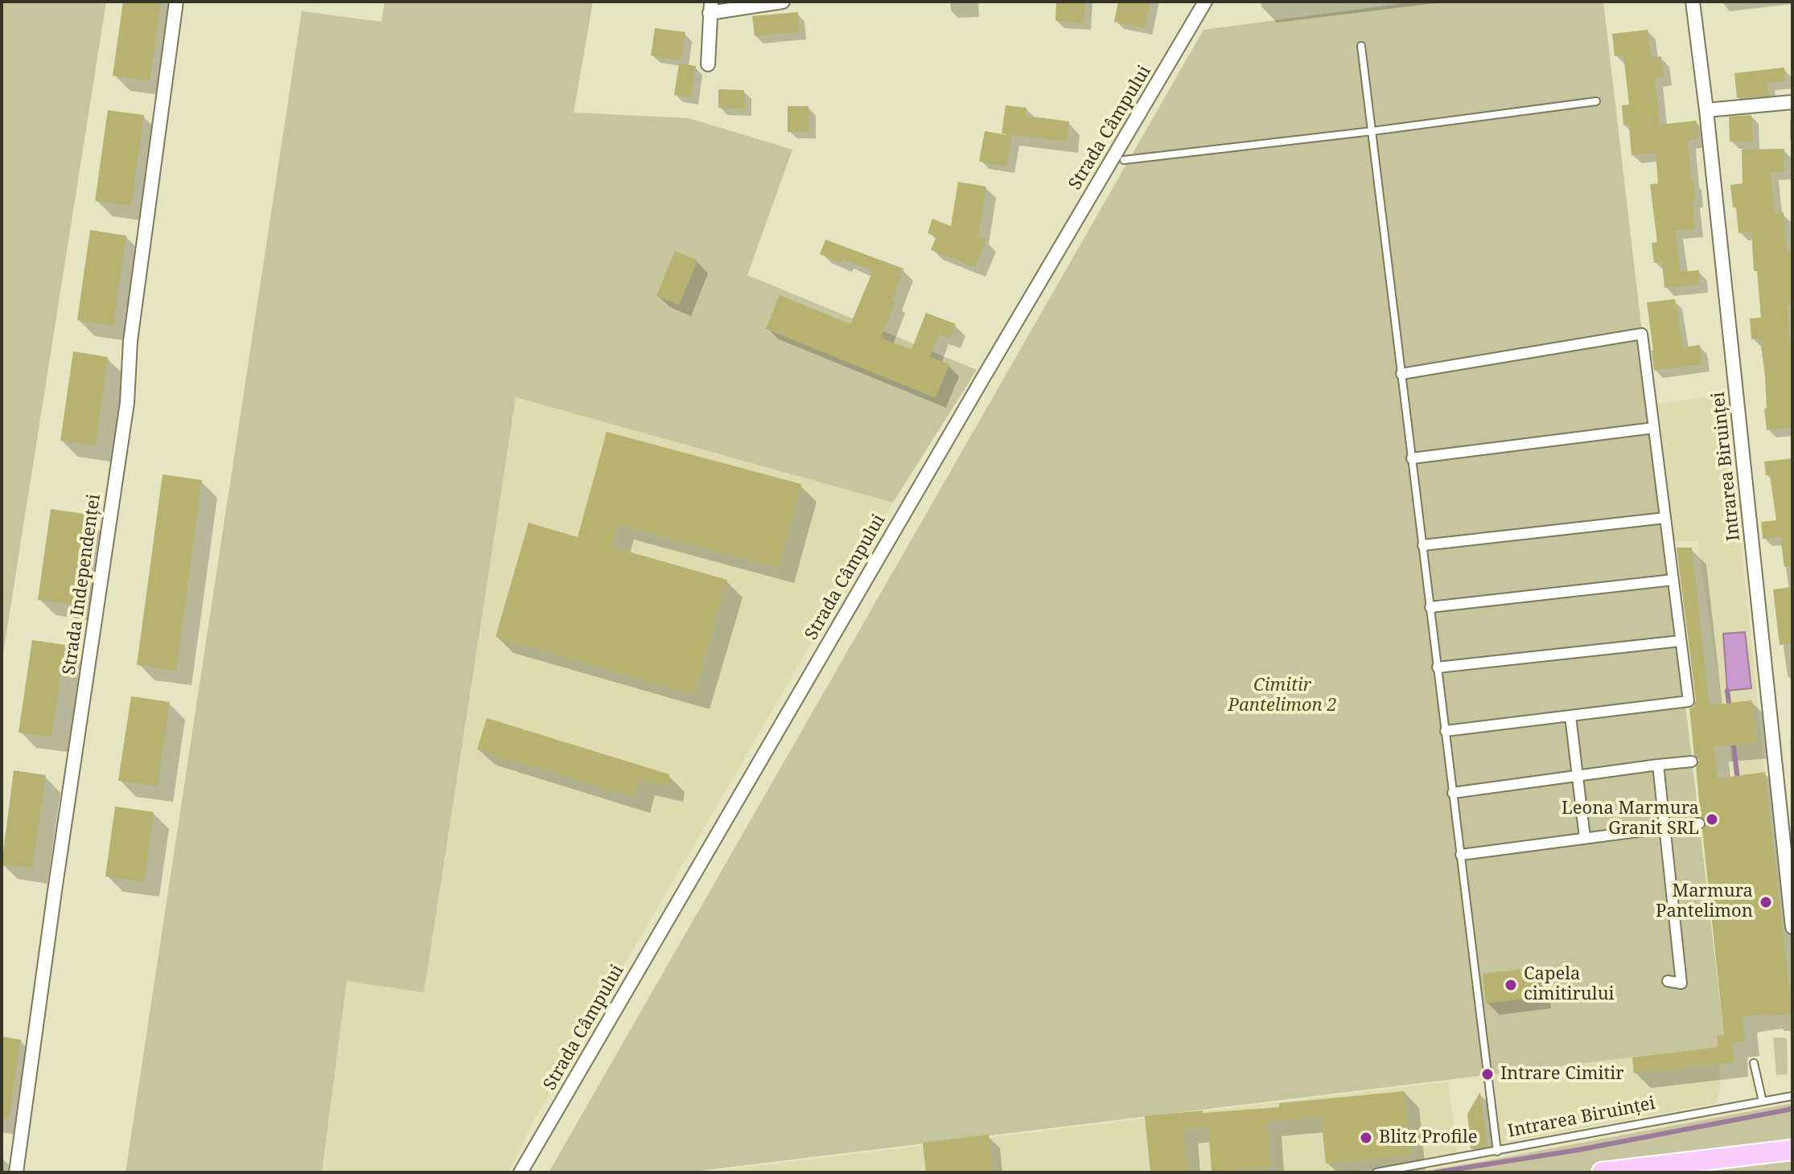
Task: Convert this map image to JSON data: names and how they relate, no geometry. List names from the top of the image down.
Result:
{
  "streets": {
    "street": ["Strada Câmpului", "Intrarea Biruinței", "Strada Independenței"]
  },
  "parks": ["Cimitir Pantelimon 2"],
  "places": [
    "Leona Marmura Granit SRL",
    "Marmura Pantelimon",
    "Capela cimitirului",
    "Intrare Cimitir",
    "Blitz Profile"
  ]
}
